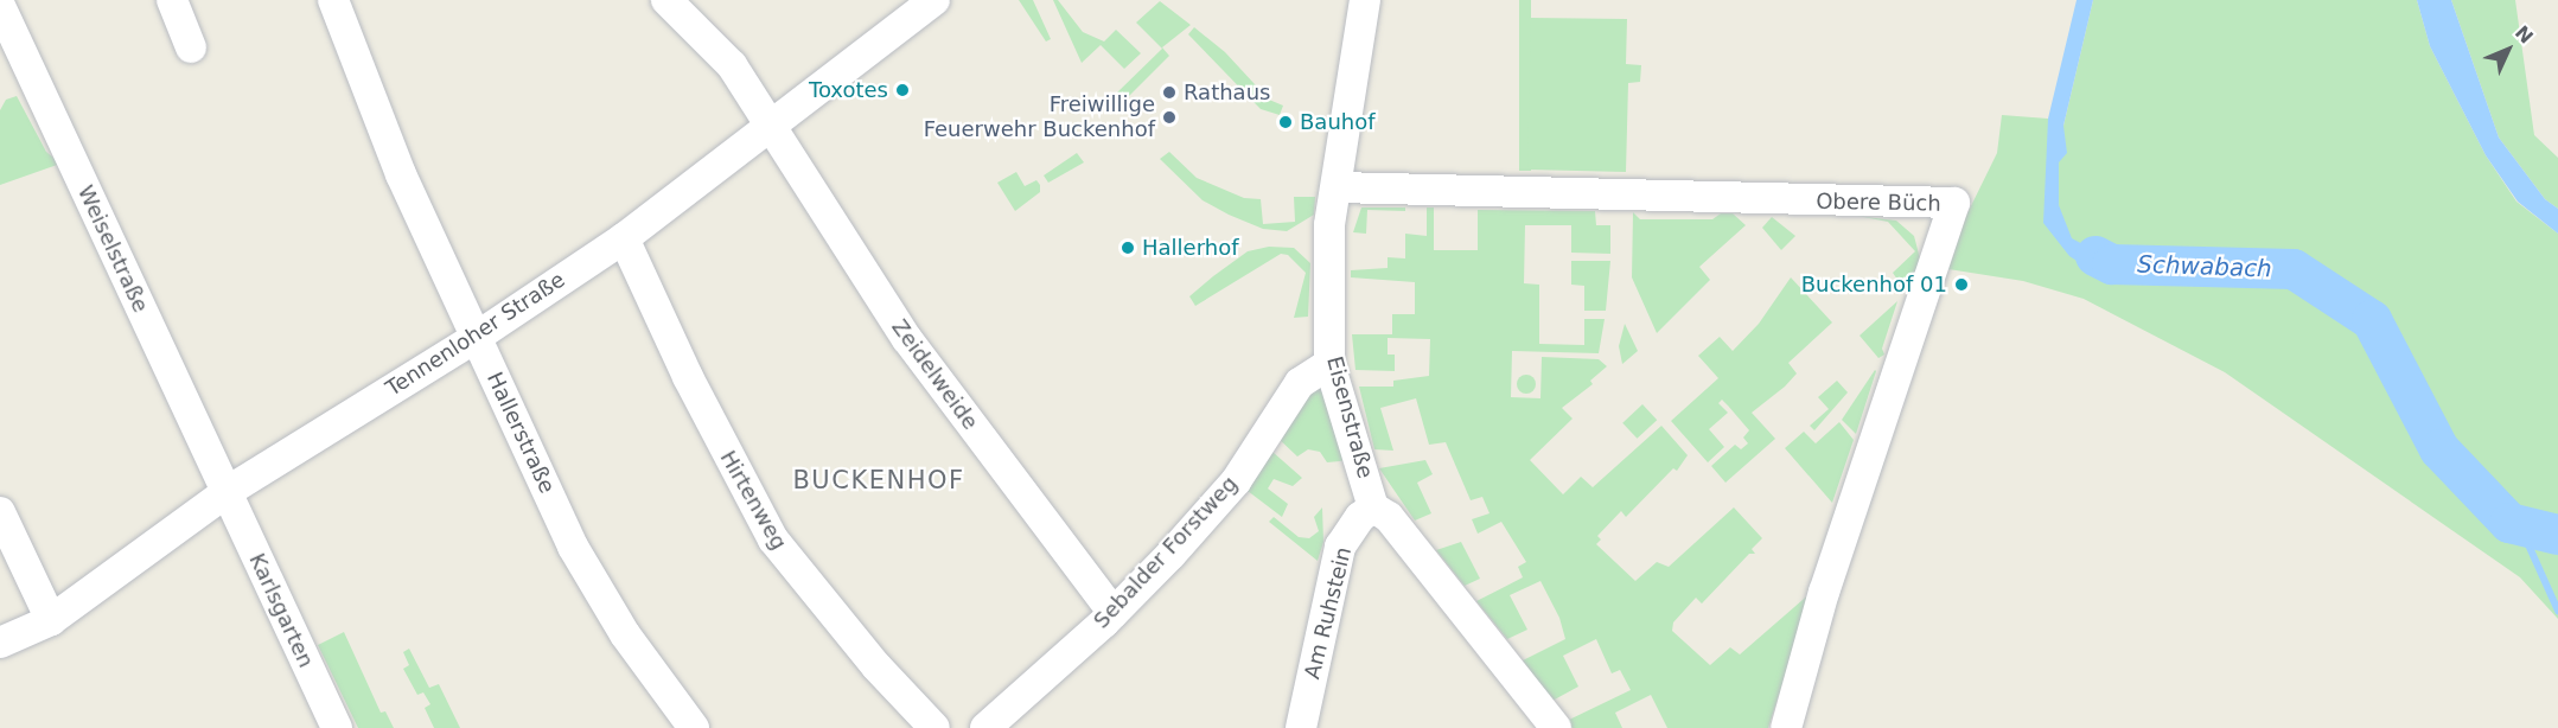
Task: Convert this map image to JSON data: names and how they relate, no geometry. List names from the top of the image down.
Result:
{
  "streets": {
    "street": [
      "Obere Büch",
      "Weiselstraße",
      "Tennenloher Straße",
      "Zeidelweide",
      "Eisenstraße",
      "Hallerstraße",
      "Hirtenweg",
      "Sebalder Forstweg",
      "Karlsgarten",
      "Am Ruhstein"
    ]
  },
  "crossings": [
    ["Obere Büch", "Eisenstraße"],
    ["Weiselstraße", "Tennenloher Straße"],
    ["Weiselstraße", "Karlsgarten"],
    ["Tennenloher Straße", "Zeidelweide"],
    ["Tennenloher Straße", "Hallerstraße"],
    ["Tennenloher Straße", "Hirtenweg"],
    ["Tennenloher Straße", "Karlsgarten"],
    ["Zeidelweide", "Sebalder Forstweg"],
    ["Eisenstraße", "Sebalder Forstweg"],
    ["Eisenstraße", "Am Ruhstein"]
  ],
  "districts": ["BUCKENHOF"],
  "water": ["Schwabach"],
  "places": [
    "Toxotes",
    "Rathaus",
    "Freiwillige Feuerwehr Buckenhof",
    "Bauhof",
    "Hallerhof",
    "Buckenhof 01"
  ],
  "north": "top right"
}
